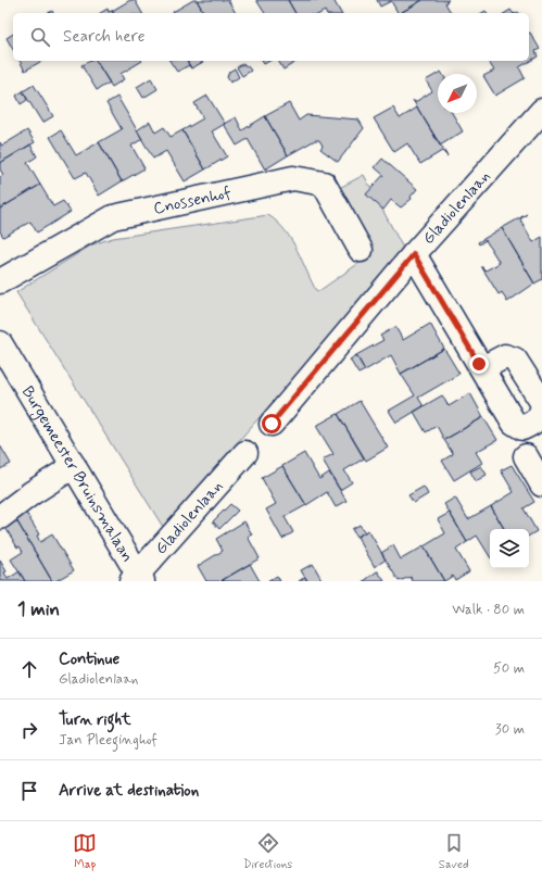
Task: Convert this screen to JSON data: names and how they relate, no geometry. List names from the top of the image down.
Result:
{
  "streets": {
    "street": ["Cnossenhof", "Gladiolenlaan", "Burgemeester Bruinsmalaan"]
  },
  "crossings": [
    ["Gladiolenlaan", "Burgemeester Bruinsmalaan"]
  ],
  "north": "bottom left",
  "page": {
    "search": "Search here",
    "heading": ["1 min", "Walk · 80 m"],
    "list": [
      ["Continue", "Gladiolenlaan", "50 m"],
      ["Turn right", "Jan Pleeginghof", "30 m"],
      "Arrive at destination"
    ],
    "nav": ["Map", "Directions", "Saved"]
  }
}
